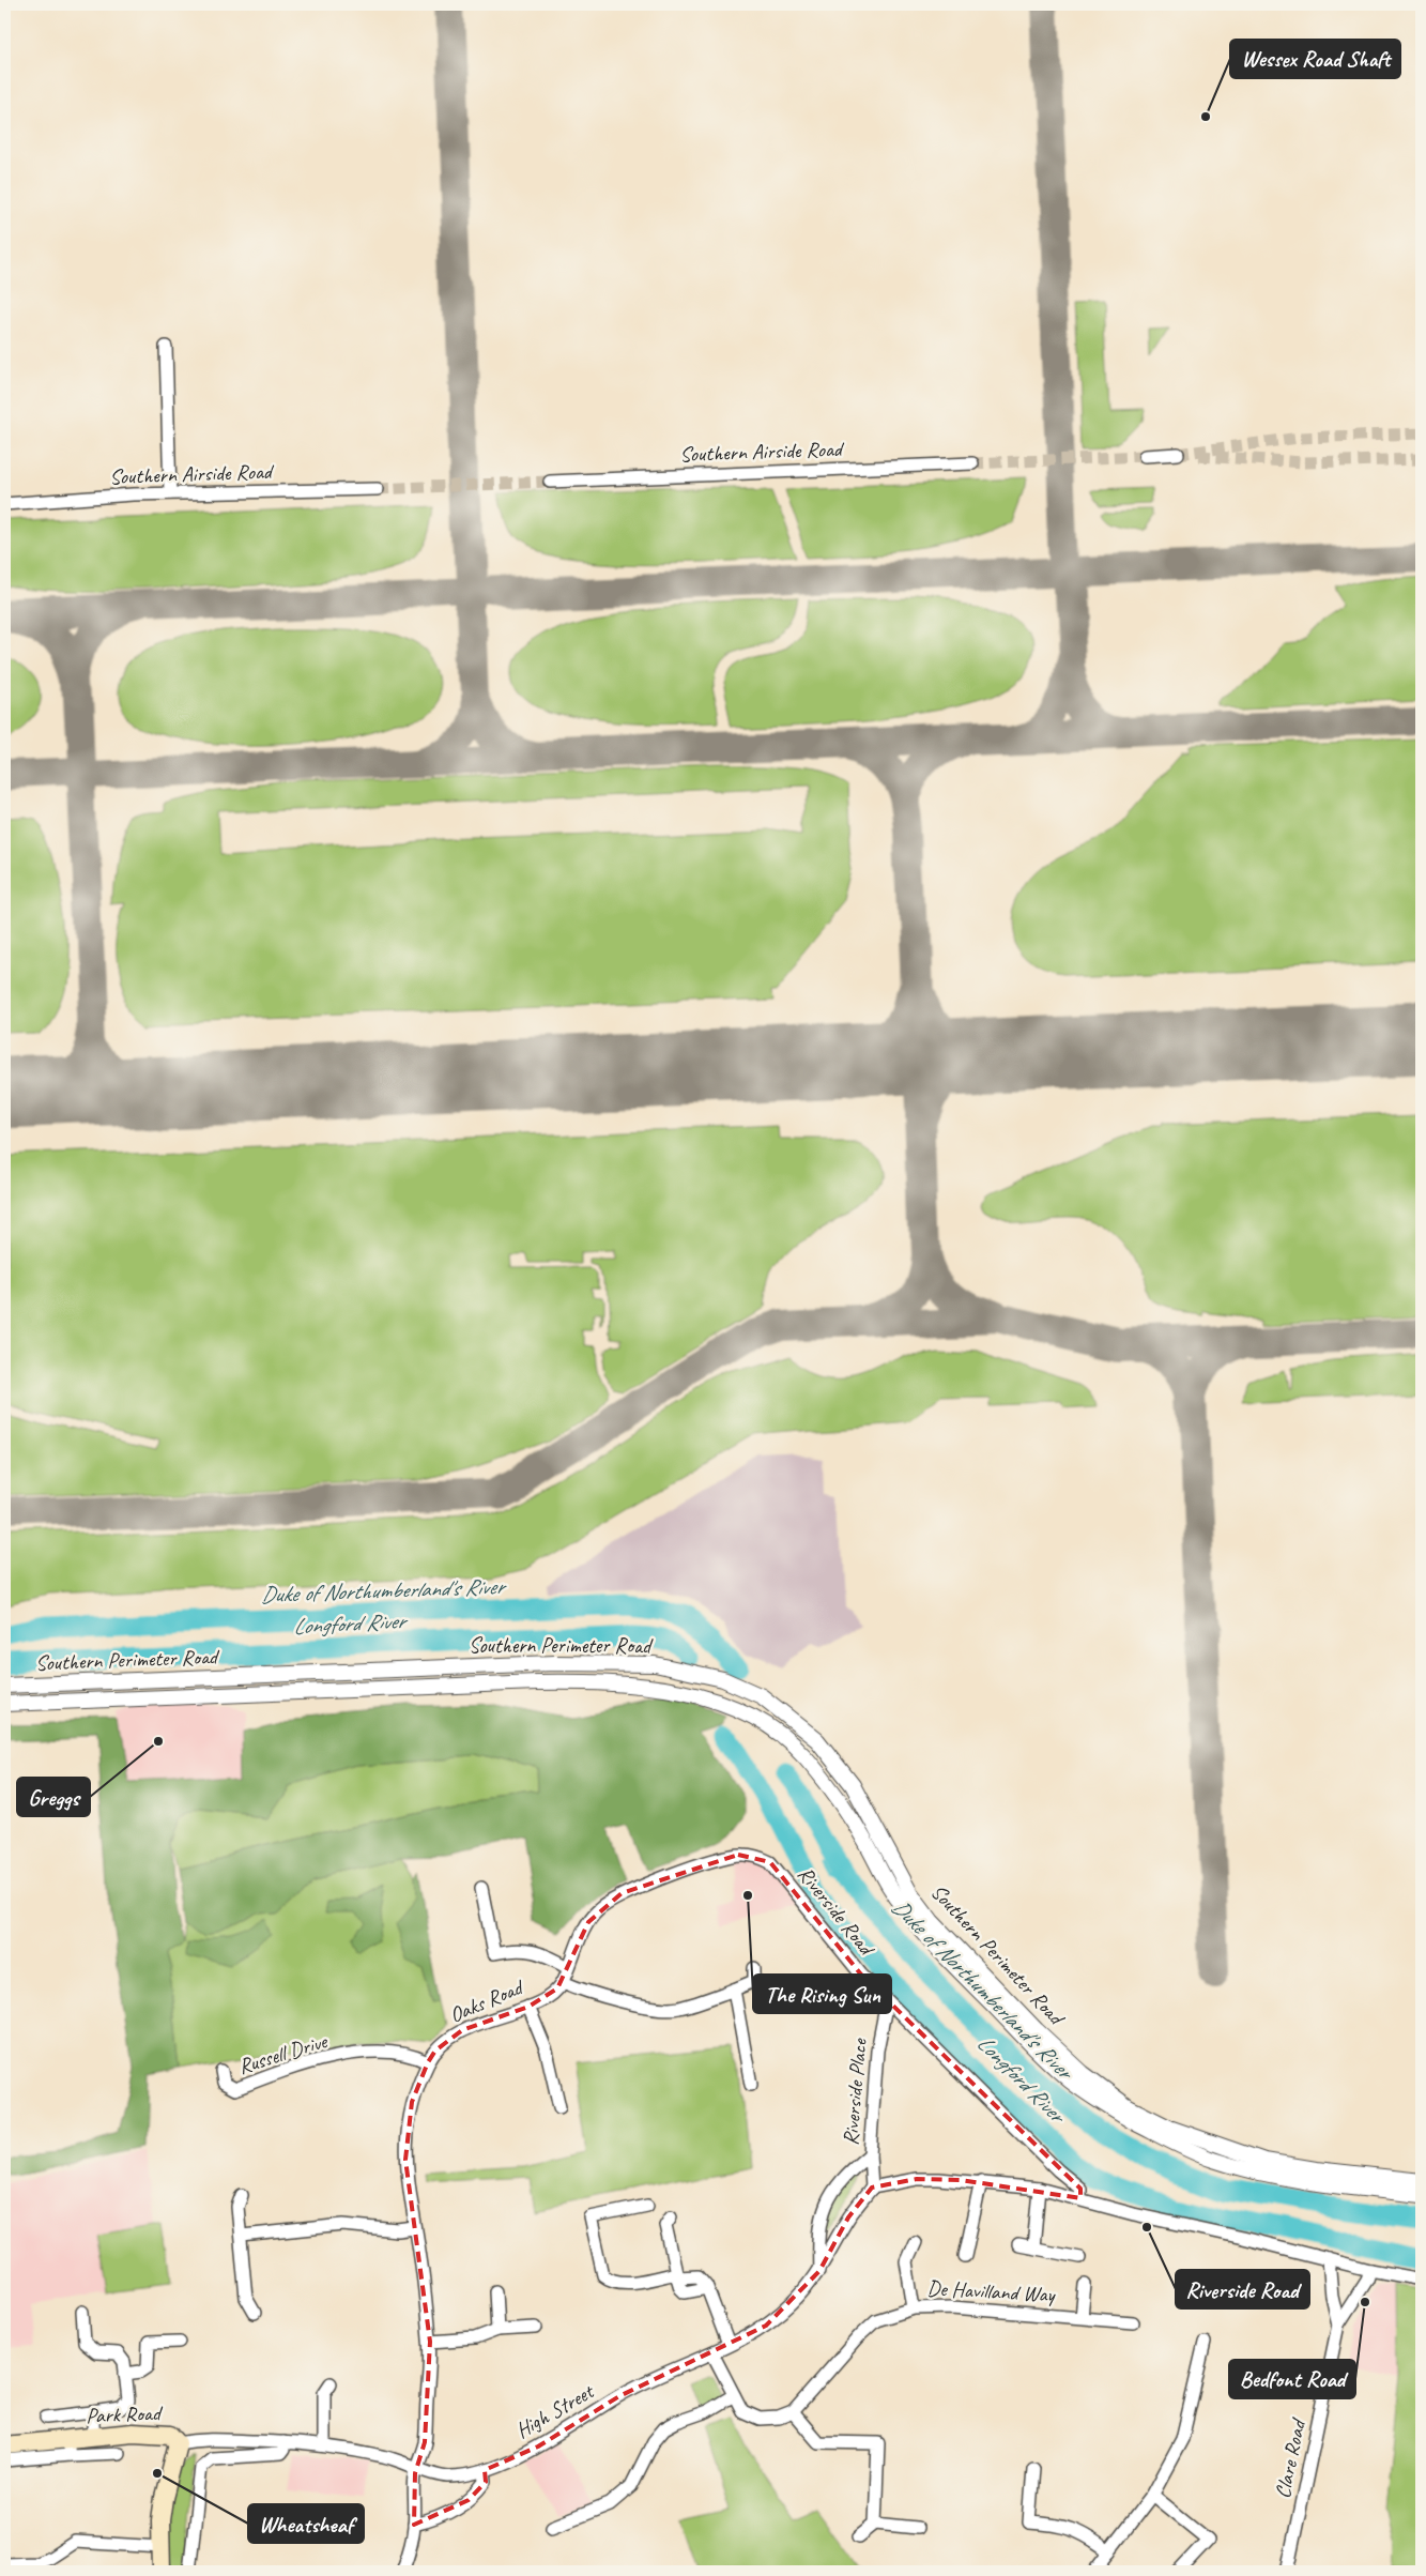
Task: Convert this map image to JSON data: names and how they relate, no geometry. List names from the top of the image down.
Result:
{
  "streets": {
    "main road": ["Park Road"],
    "street": [
      "Southern Airside Road",
      "Southern Perimeter Road",
      "Riverside Road",
      "Oaks Road",
      "Russell Drive",
      "Riverside Place",
      "De Havilland Way",
      "High Street",
      "Clare Road"
    ]
  },
  "crossings": [
    ["Riverside Road", "Oaks Road"],
    ["Riverside Road", "Riverside Place"],
    ["Oaks Road", "Russell Drive"],
    ["Oaks Road", "High Street"],
    ["Riverside Place", "High Street"],
    ["High Street", "Park Road"]
  ],
  "water": ["Duke of Northumberland's River", "Longford River"],
  "places": [
    "Wessex Road Shaft",
    "Greggs",
    "The Rising Sun",
    "Riverside Road",
    "Bedfont Road",
    "Wheatsheaf"
  ]
}
